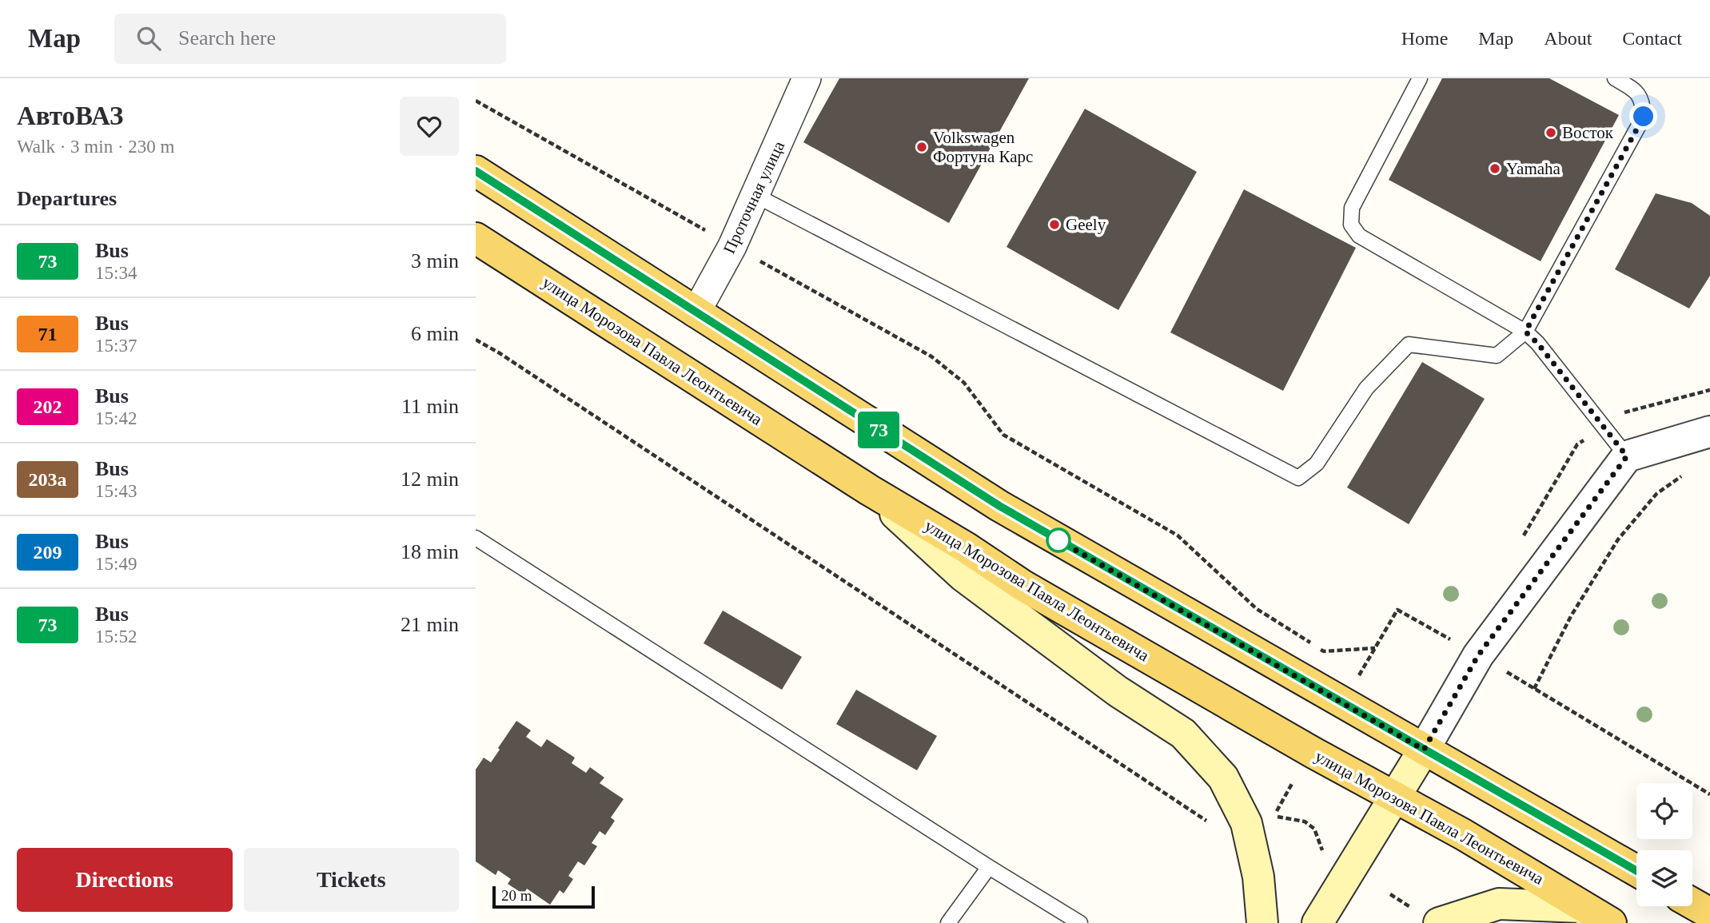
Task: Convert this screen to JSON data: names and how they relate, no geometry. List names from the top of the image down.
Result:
{
  "streets": {
    "main road": ["улица Морозова Павла Леонтьевича"],
    "street": ["Проточная улица"]
  },
  "places": [
    "Восток",
    "Volkswagen Фортуна Карс",
    "Yamaha",
    "Geely"
  ],
  "lines": ["bus line 73"],
  "scale_bar": "20 m",
  "page": {
    "header": "Map",
    "search": "Search here",
    "nav": [
      "Home",
      "Map",
      "About",
      "Contact"
    ],
    "heading": [
      ["АвтоВАЗ", "Walk · 3 min · 230 m"],
      "Departures"
    ],
    "on_map": "73",
    "list": [
      {
        "mark": "73",
        "name": "Bus",
        "note": "15:34",
        "value": "3 min"
      },
      {
        "mark": "71",
        "name": "Bus",
        "note": "15:37",
        "value": "6 min"
      },
      {
        "mark": "202",
        "name": "Bus",
        "note": "15:42",
        "value": "11 min"
      },
      {
        "mark": "203а",
        "name": "Bus",
        "note": "15:43",
        "value": "12 min"
      },
      {
        "mark": "209",
        "name": "Bus",
        "note": "15:49",
        "value": "18 min"
      },
      {
        "mark": "73",
        "name": "Bus",
        "note": "15:52",
        "value": "21 min"
      }
    ],
    "buttons": ["Directions", "Tickets"],
    "scale": "20 m"
  }
}
